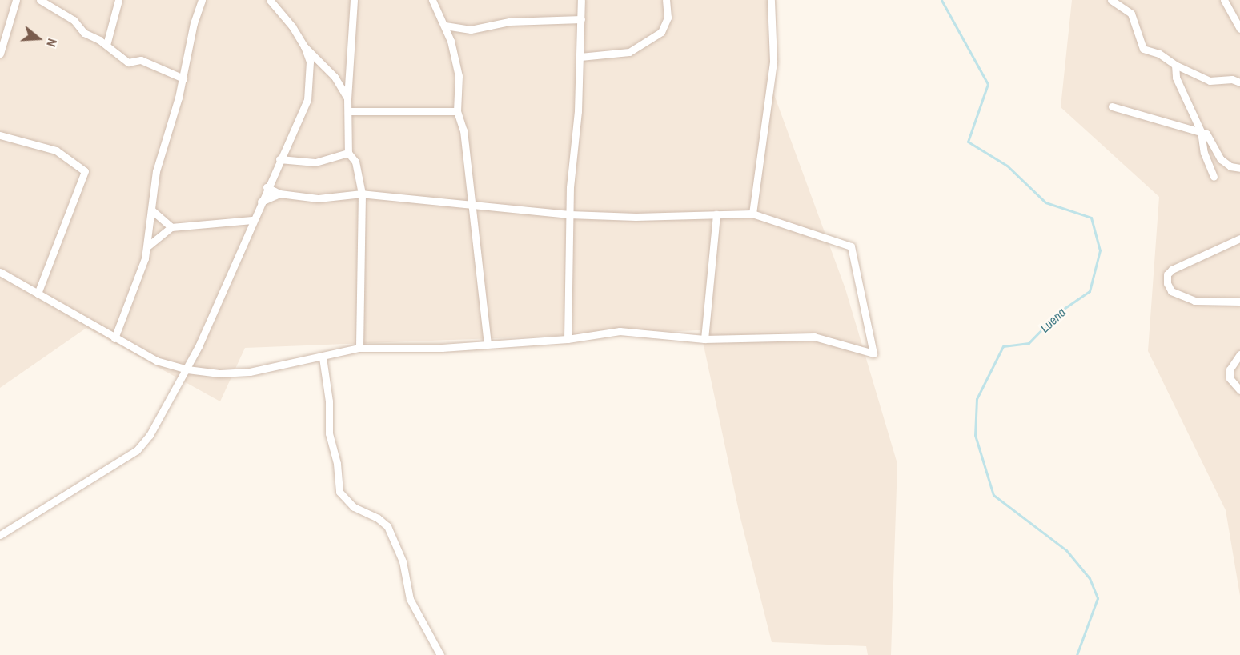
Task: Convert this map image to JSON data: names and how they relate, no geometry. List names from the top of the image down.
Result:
{
  "water": ["Luena"],
  "north": "right"
}
